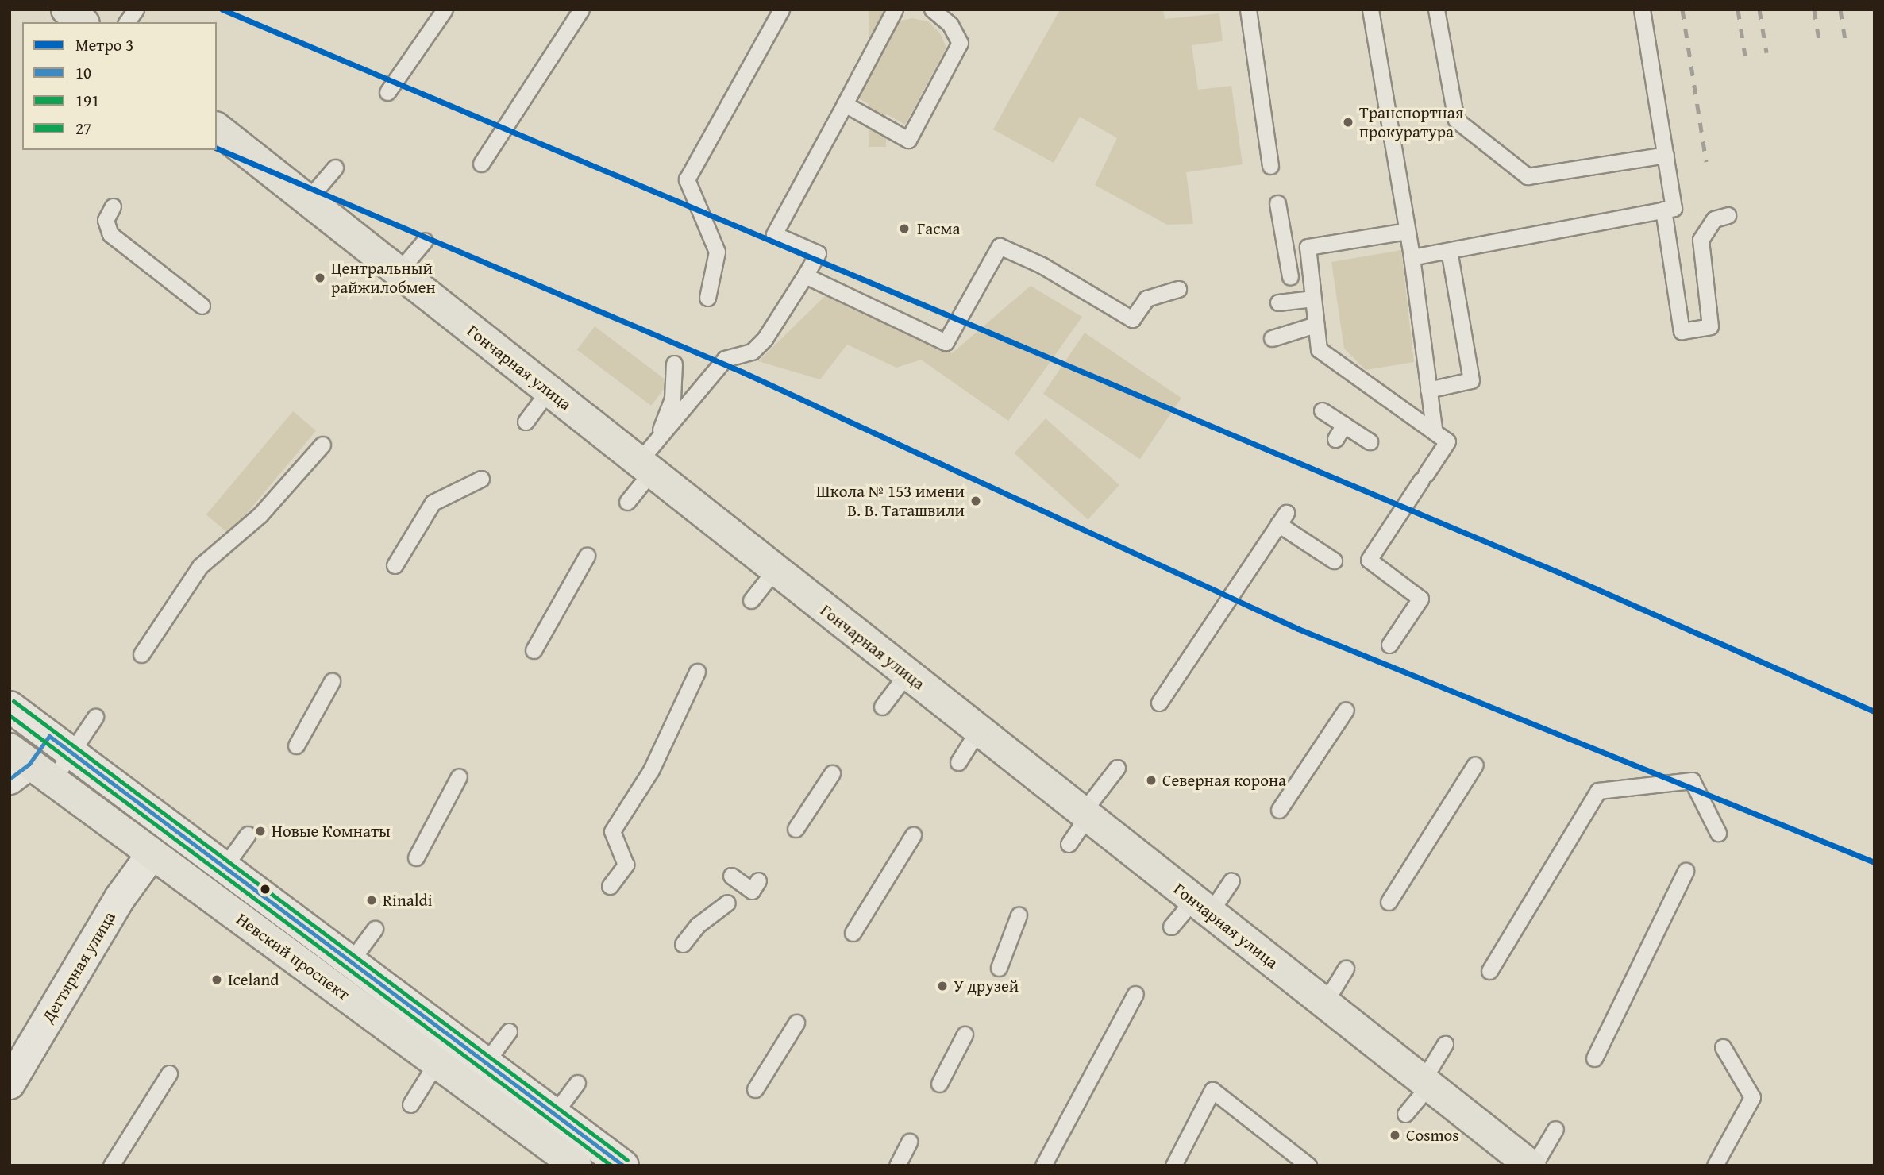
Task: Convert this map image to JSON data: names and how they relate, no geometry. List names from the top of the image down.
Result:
{
  "streets": {
    "main road": ["Гончарная улица", "Невский проспект"],
    "street": ["Дегтярная улица"]
  },
  "crossings": [
    ["Невский проспект", "Дегтярная улица"]
  ],
  "places": [
    "Транспортная прокуратура",
    "Гасма",
    "Центральный райжилобмен",
    "Школа № 153 имени В. В. Таташвили",
    "Северная корона",
    "Новые Комнаты",
    "Rinaldi",
    "Iceland",
    "У друзей",
    "Cosmos"
  ],
  "lines": [
    "metro line 3",
    "transit line 27",
    "transit line 191",
    "transit line 10"
  ],
  "legend": [
    "Метро 3",
    "10",
    "191",
    "27"
  ]
}
